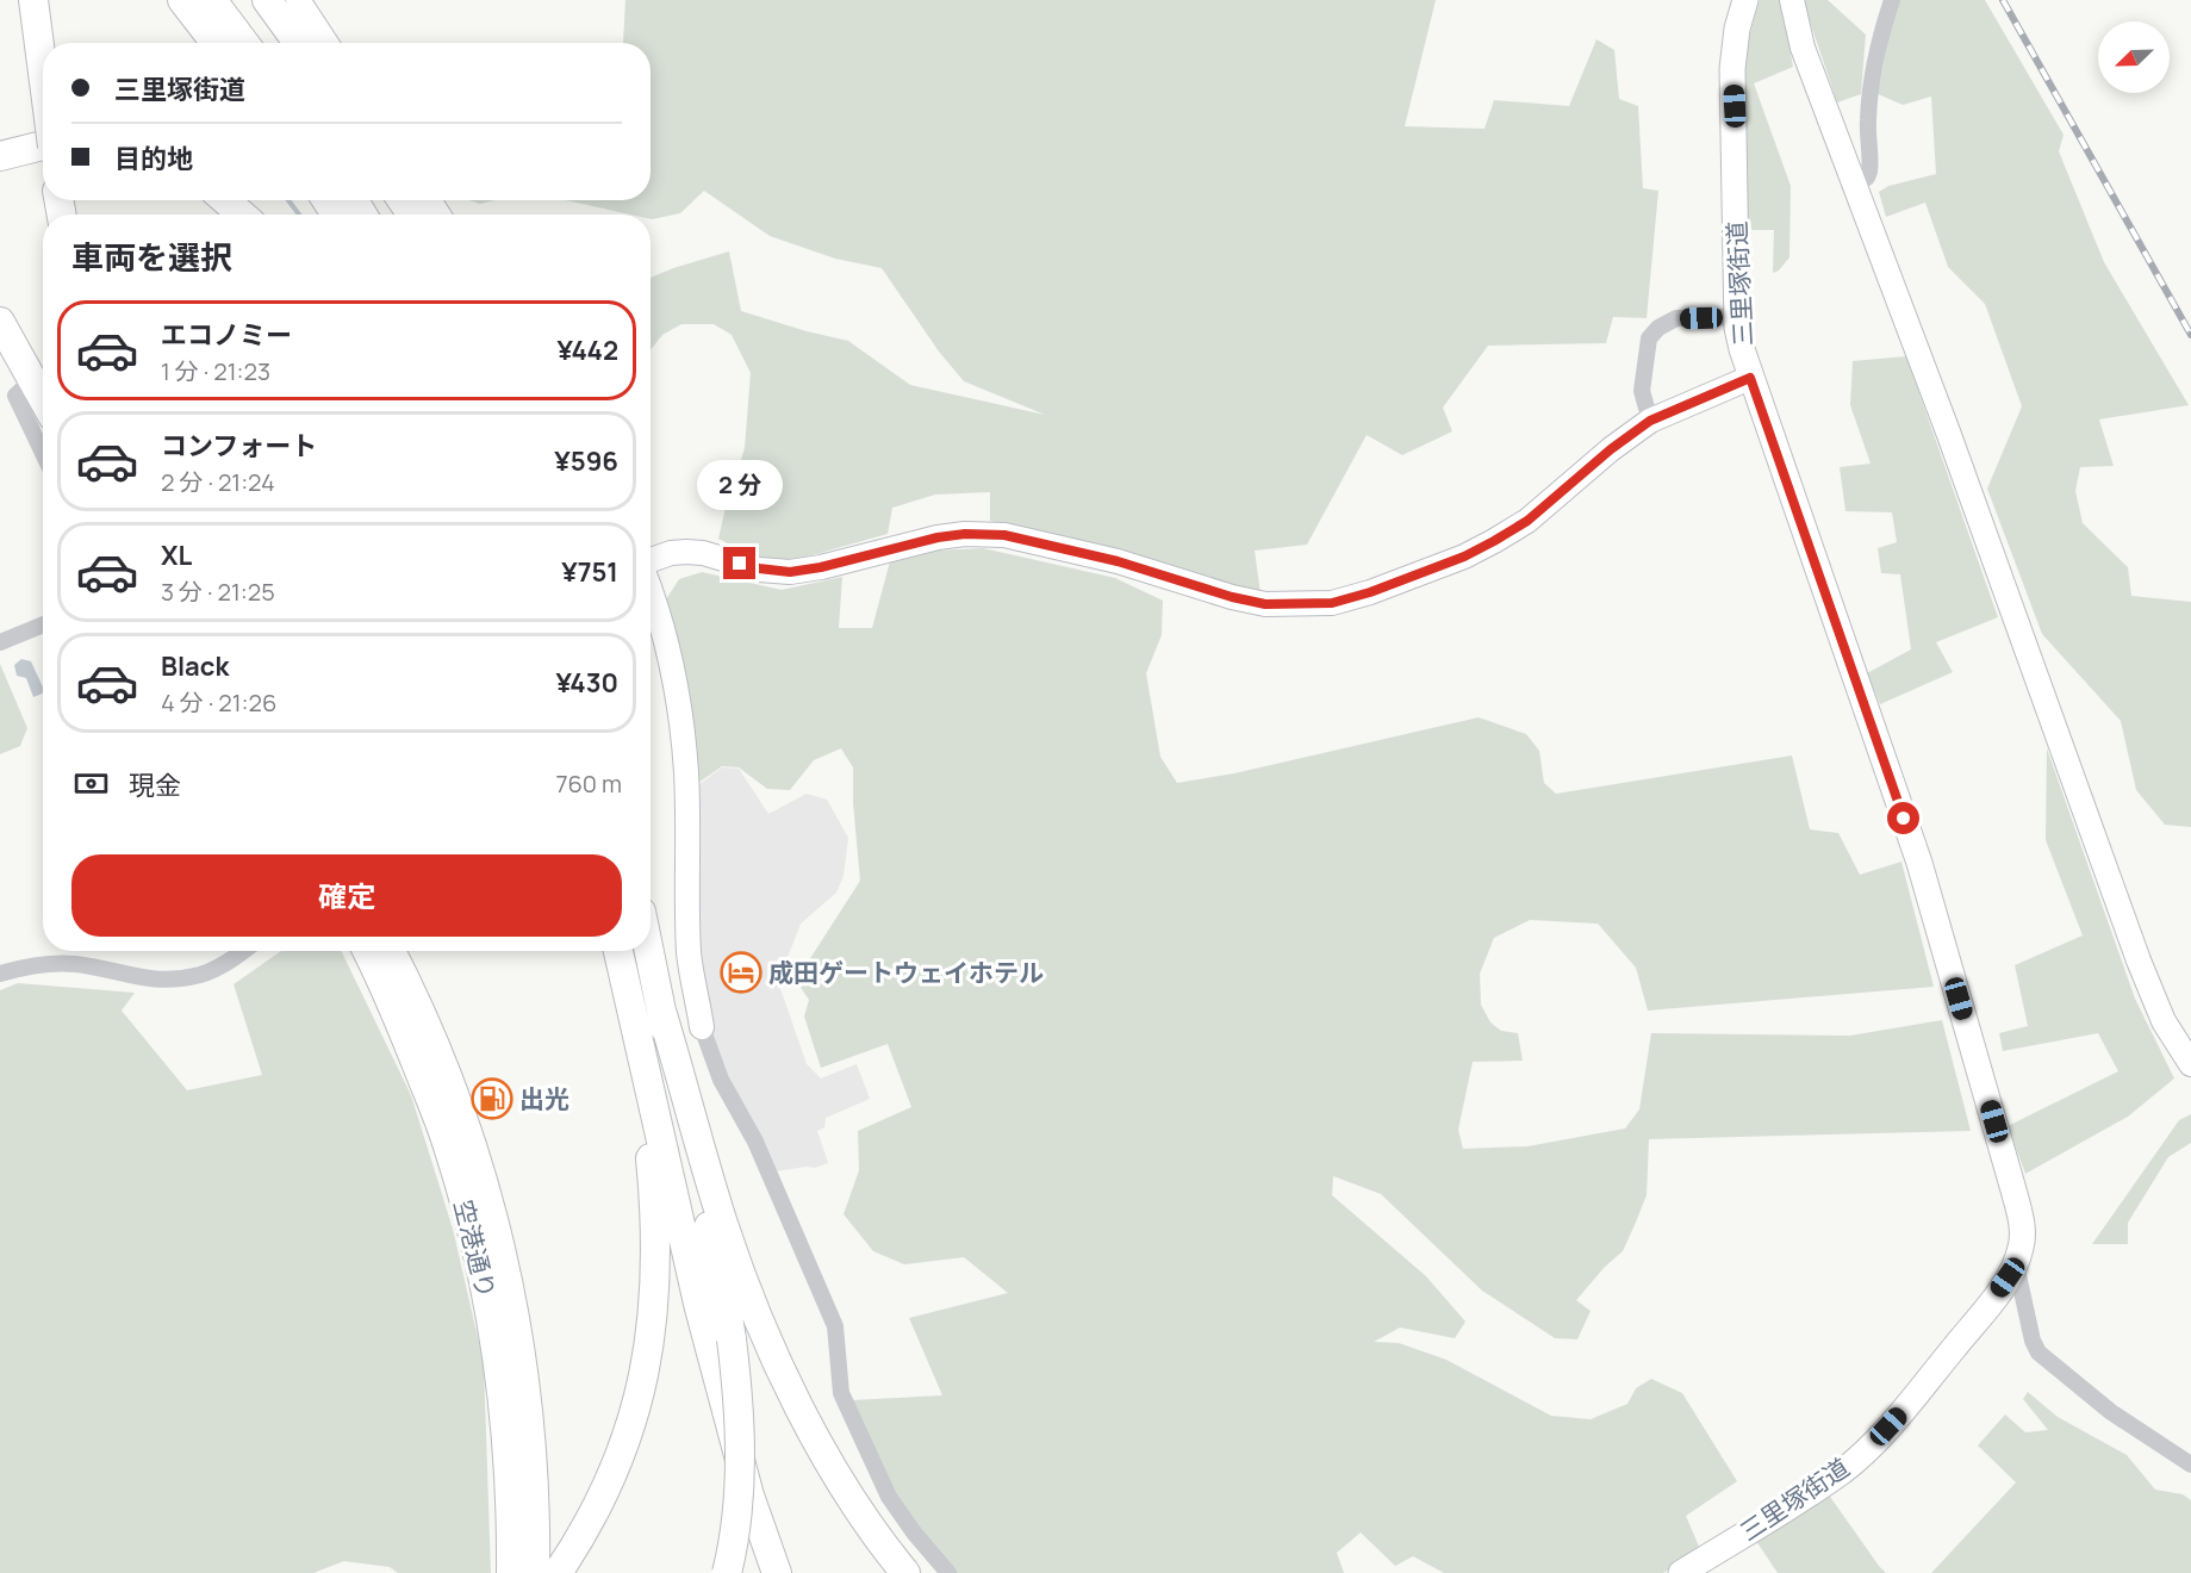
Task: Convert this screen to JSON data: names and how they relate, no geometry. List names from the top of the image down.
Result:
{
  "streets": {
    "highway": ["空港通り"],
    "main road": ["三里塚街道"]
  },
  "places": {
    "hotel": ["成田ゲートウェイホテル"],
    "fuel station": ["出光"]
  },
  "north": "bottom left",
  "page": {
    "banner": ["三里塚街道", "目的地"],
    "heading": "車両を選択",
    "list": [
      {
        "name": "エコノミー",
        "note": "1 分 · 21:23",
        "value": "¥442"
      },
      {
        "name": "コンフォート",
        "note": "2 分 · 21:24",
        "value": "¥596"
      },
      {
        "name": "XL",
        "note": "3 分 · 21:25",
        "value": "¥751"
      },
      {
        "name": "Black",
        "note": "4 分 · 21:26",
        "value": "¥430"
      }
    ],
    "bubble": "2 分",
    "pay": ["現金", "760 m"],
    "buttons": "確定"
  }
}
